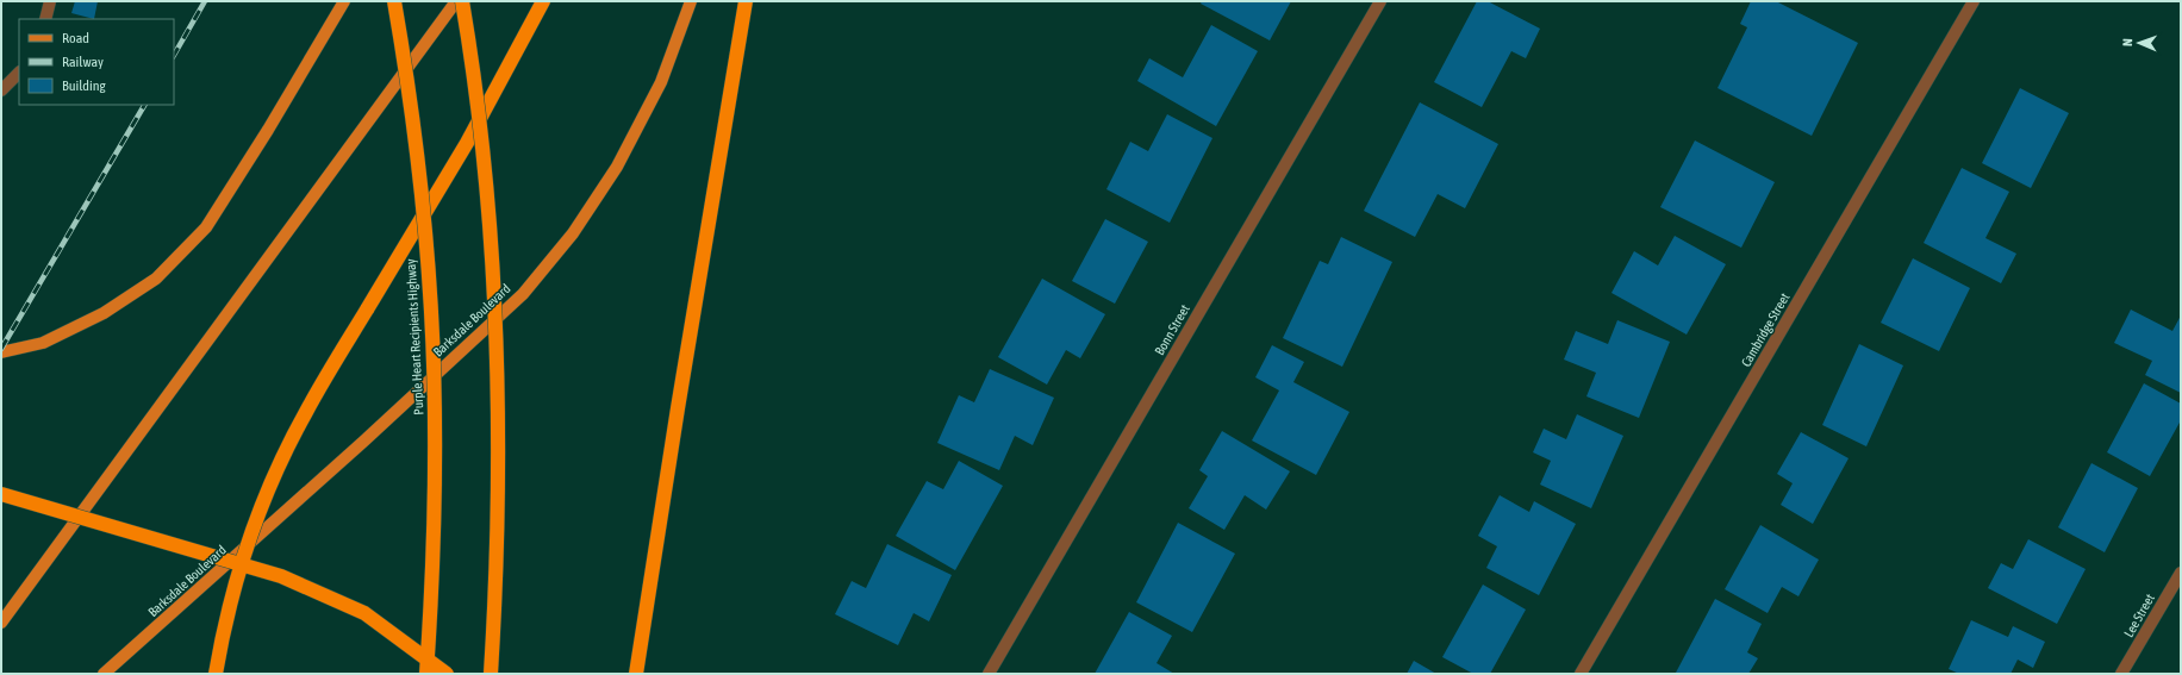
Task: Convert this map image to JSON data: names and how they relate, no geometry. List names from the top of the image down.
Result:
{
  "streets": {
    "highway": ["Purple Heart Recipients Highway"],
    "main road": ["Barksdale Boulevard"],
    "street": ["Bonn Street", "Cambridge Street", "Lee Street"]
  },
  "legend": ["Road", "Railway", "Building"],
  "north": "left"
}
